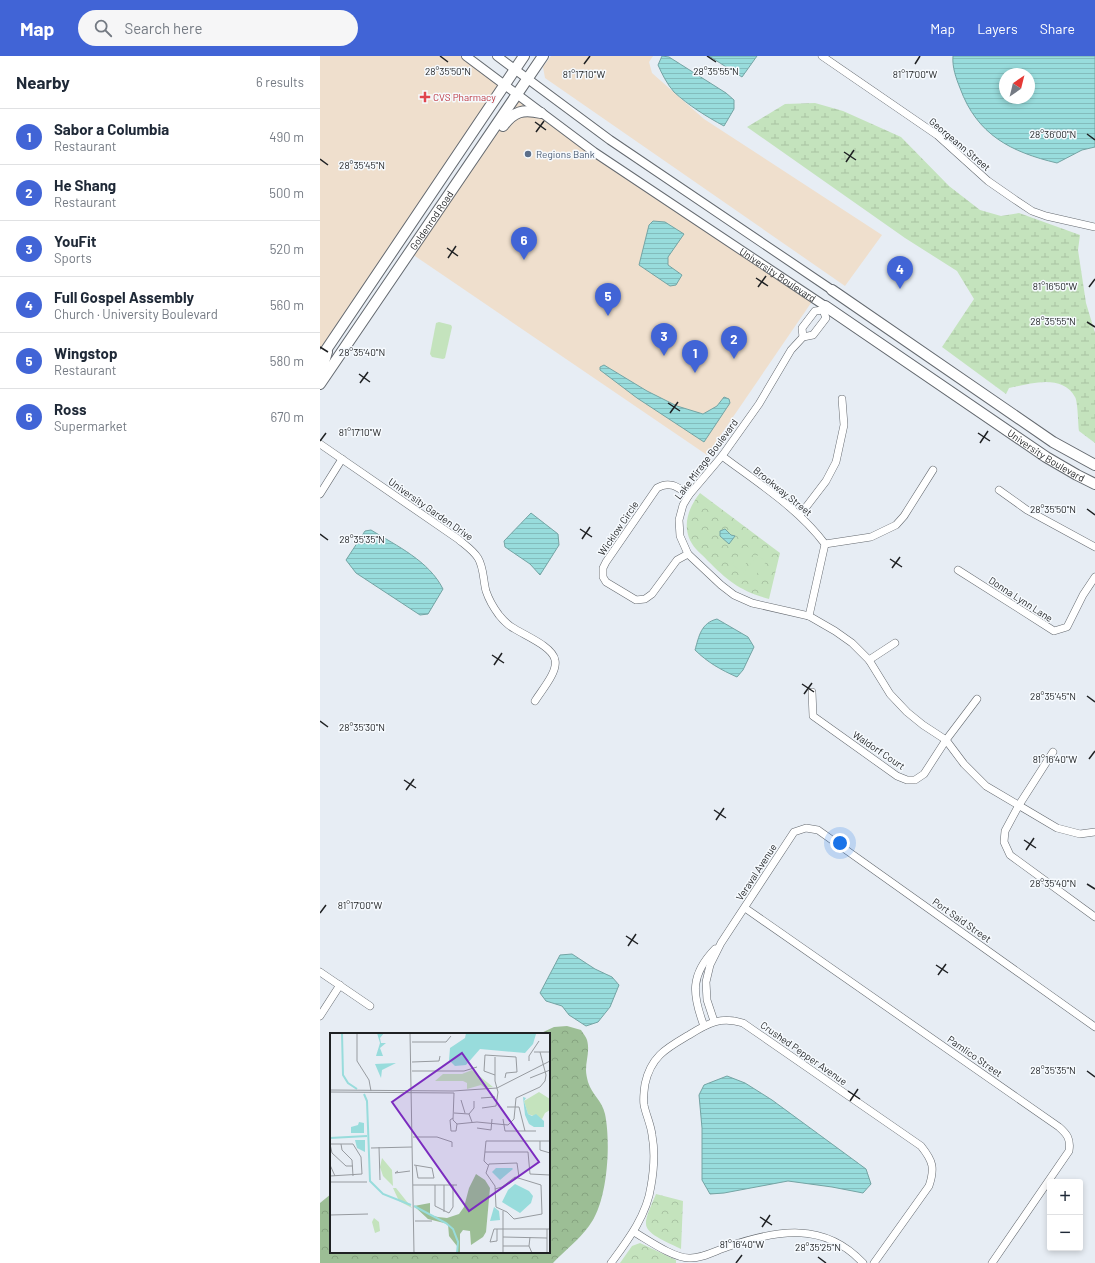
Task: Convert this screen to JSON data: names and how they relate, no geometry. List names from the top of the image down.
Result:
{
  "streets": {
    "main road": ["Goldenrod Road", "University Boulevard"],
    "street": [
      "Georgeann Street",
      "Lake Mirage Boulevard",
      "Brookway Street",
      "University Garden Drive",
      "Wicklow Circle",
      "Donna Lynn Lane",
      "Waldorf Court",
      "Veraval Avenue",
      "Port Said Street",
      "Crushed Pepper Avenue",
      "Pamlico Street"
    ]
  },
  "crossings": [
    ["Goldenrod Road", "University Boulevard"],
    ["University Boulevard", "Lake Mirage Boulevard"],
    ["Lake Mirage Boulevard", "Brookway Street"],
    ["Lake Mirage Boulevard", "Wicklow Circle"],
    ["Lake Mirage Boulevard", "Waldorf Court"],
    ["Veraval Avenue", "Port Said Street"],
    ["Veraval Avenue", "Crushed Pepper Avenue"],
    ["Veraval Avenue", "Pamlico Street"]
  ],
  "places": {
    "health": ["CVS Pharmacy"],
    "other": ["Regions Bank"]
  },
  "north": "top right",
  "page": {
    "header": "Map",
    "search": "Search here",
    "nav": ["Map", "Layers", "Share"],
    "heading": ["Nearby", "6 results"],
    "list": [
      {
        "mark": "1",
        "name": "Sabor a Columbia",
        "note": "Restaurant",
        "value": "490 m"
      },
      {
        "mark": "2",
        "name": "He Shang",
        "note": "Restaurant",
        "value": "500 m"
      },
      {
        "mark": "3",
        "name": "YouFit",
        "note": "Sports",
        "value": "520 m"
      },
      {
        "mark": "4",
        "name": "Full Gospel Assembly",
        "note": "Church · University Boulevard",
        "value": "560 m"
      },
      {
        "mark": "5",
        "name": "Wingstop",
        "note": "Restaurant",
        "value": "580 m"
      },
      {
        "mark": "6",
        "name": "Ross",
        "note": "Supermarket",
        "value": "670 m"
      }
    ],
    "pins": [
      "6",
      "4",
      "5",
      "3",
      "2",
      "1"
    ],
    "map_buttons": ["+", "−"]
  },
  "coordinates": [
    "28°35'50\"N",
    "28°35'55\"N",
    "81°17'10\"W",
    "81°17'00\"W",
    "28°36'00\"N",
    "28°35'45\"N",
    "81°16'50\"W",
    "28°35'40\"N",
    "28°35'35\"N",
    "28°35'30\"N",
    "81°16'40\"W",
    "28°35'25\"N"
  ]
}
